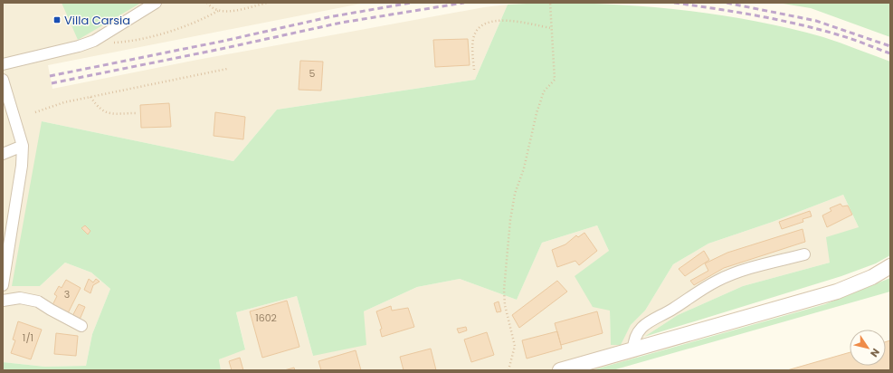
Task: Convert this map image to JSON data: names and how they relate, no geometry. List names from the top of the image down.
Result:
{
  "places": {
    "transit": ["Villa Carsia"]
  },
  "house_numbers": [
    "5",
    "3",
    "1602",
    "1/1"
  ],
  "north": "bottom right"
}
